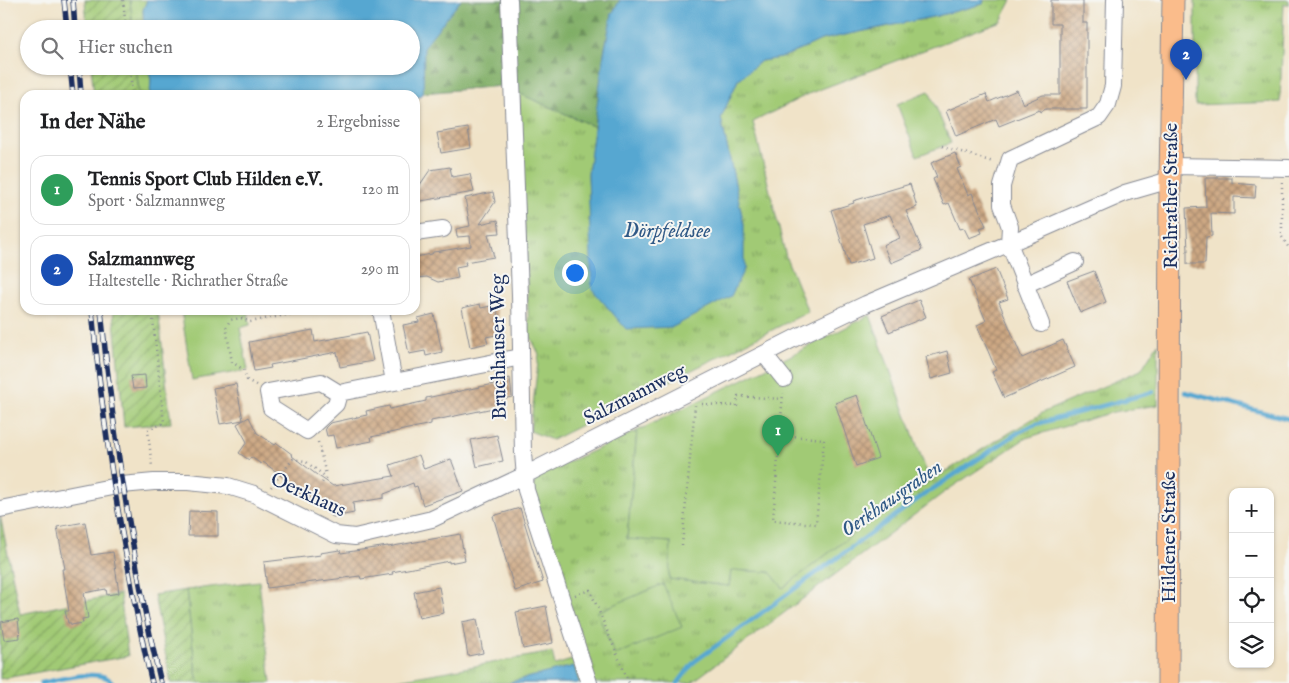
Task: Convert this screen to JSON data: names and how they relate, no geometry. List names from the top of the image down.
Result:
{
  "streets": {
    "main road": ["Richrather Straße", "Hildener Straße"],
    "street": ["Bruchhauser Weg", "Salzmannweg", "Oerkhaus"]
  },
  "crossings": [
    ["Richrather Straße", "Salzmannweg"],
    ["Richrather Straße", "Hildener Straße"],
    ["Bruchhauser Weg", "Salzmannweg"],
    ["Bruchhauser Weg", "Oerkhaus"],
    ["Salzmannweg", "Oerkhaus"]
  ],
  "water": ["Dörpfeldsee", "Oerkhausgraben"],
  "page": {
    "search": "Hier suchen",
    "pins": ["2", "1"],
    "heading": ["In der Nähe", "2 Ergebnisse"],
    "list": [
      {
        "mark": "1",
        "name": "Tennis Sport Club Hilden e.V.",
        "note": "Sport · Salzmannweg",
        "value": "120 m"
      },
      {
        "mark": "2",
        "name": "Salzmannweg",
        "note": "Haltestelle · Richrather Straße",
        "value": "290 m"
      }
    ],
    "map_buttons": ["+", "−"]
  }
}
